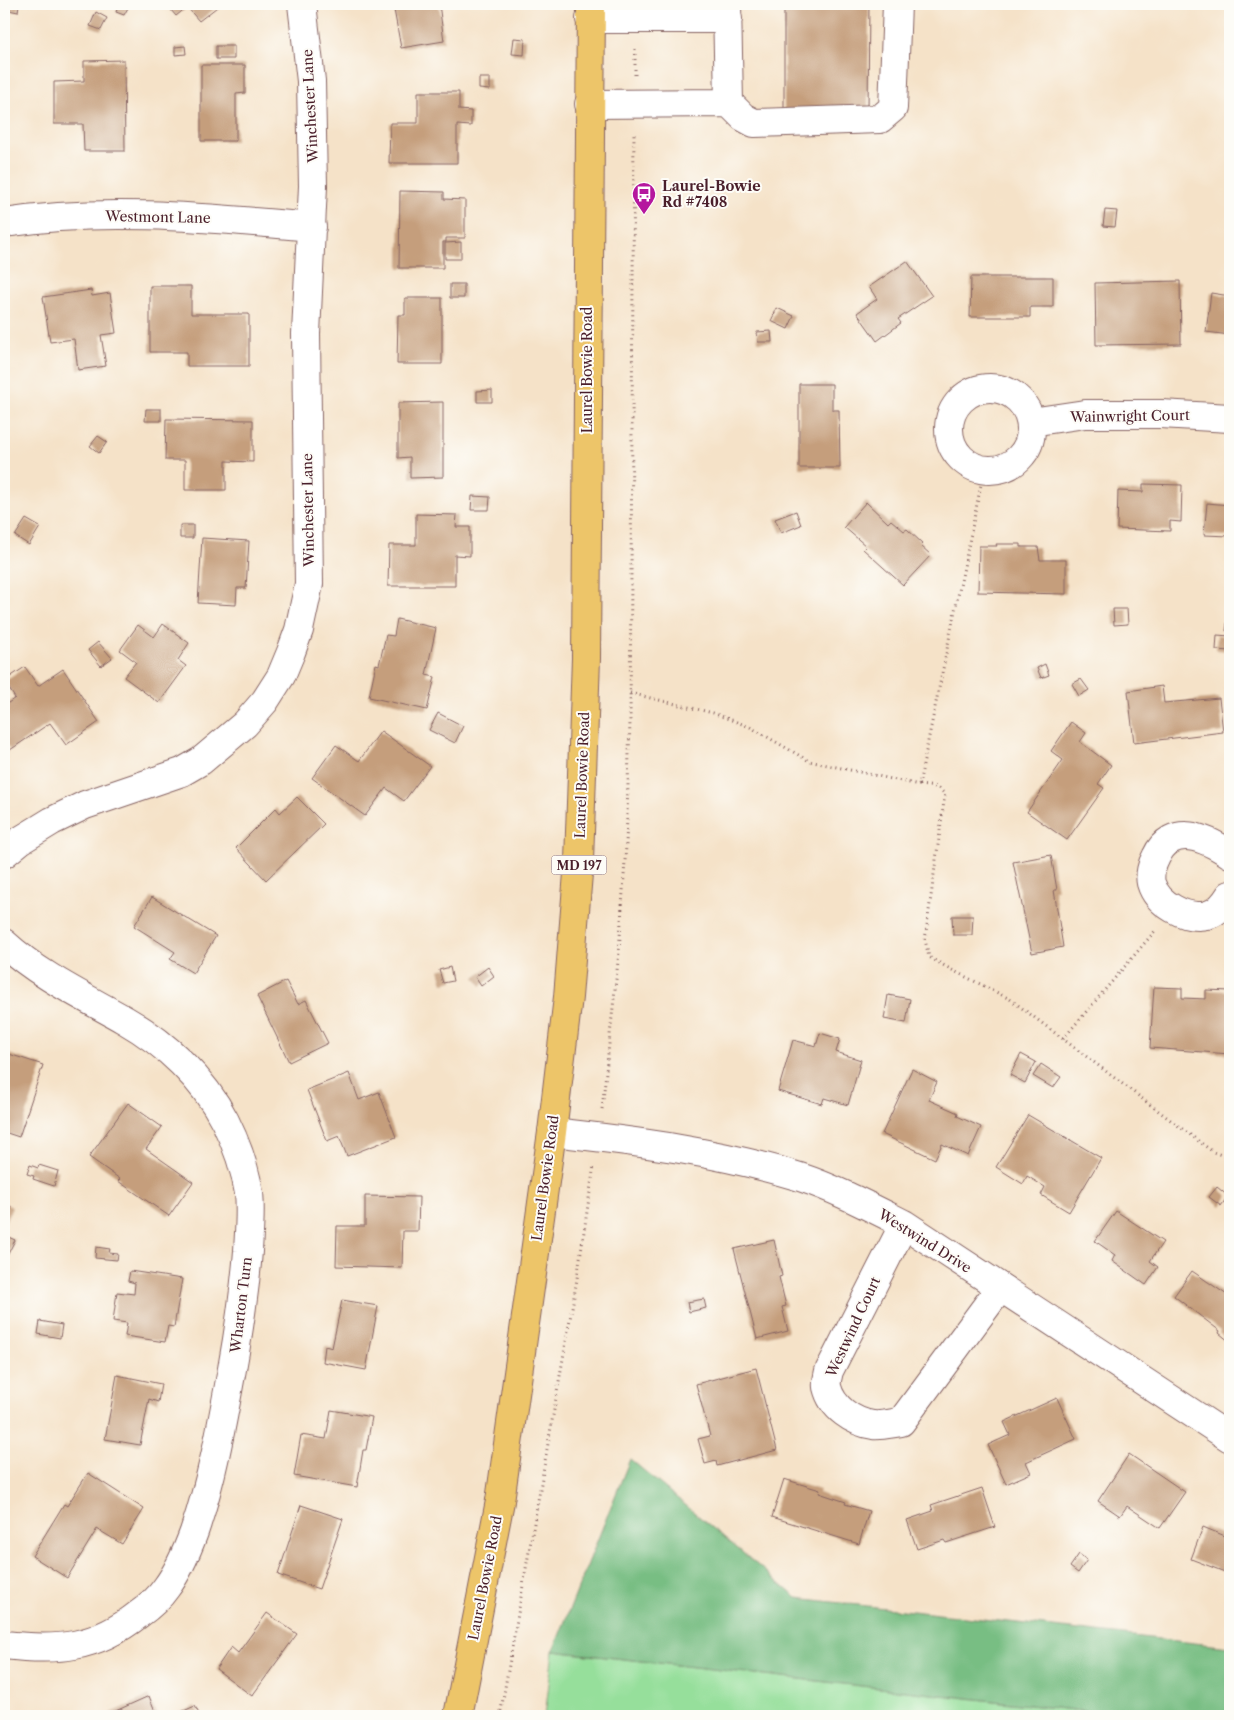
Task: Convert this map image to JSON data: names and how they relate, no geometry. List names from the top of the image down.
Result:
{
  "streets": {
    "main road": ["Laurel Bowie Road", "MD 197"],
    "street": [
      "Winchester Lane",
      "Westmont Lane",
      "Wainwright Court",
      "Westwind Drive",
      "Wharton Turn",
      "Westwind Court"
    ]
  },
  "crossings": [
    ["Winchester Lane", "Westmont Lane"],
    ["Laurel Bowie Road", "Westwind Drive"],
    ["Westwind Drive", "Westwind Court"]
  ],
  "places": {
    "bus stop": ["Laurel-Bowie Rd #7408"]
  }
}
